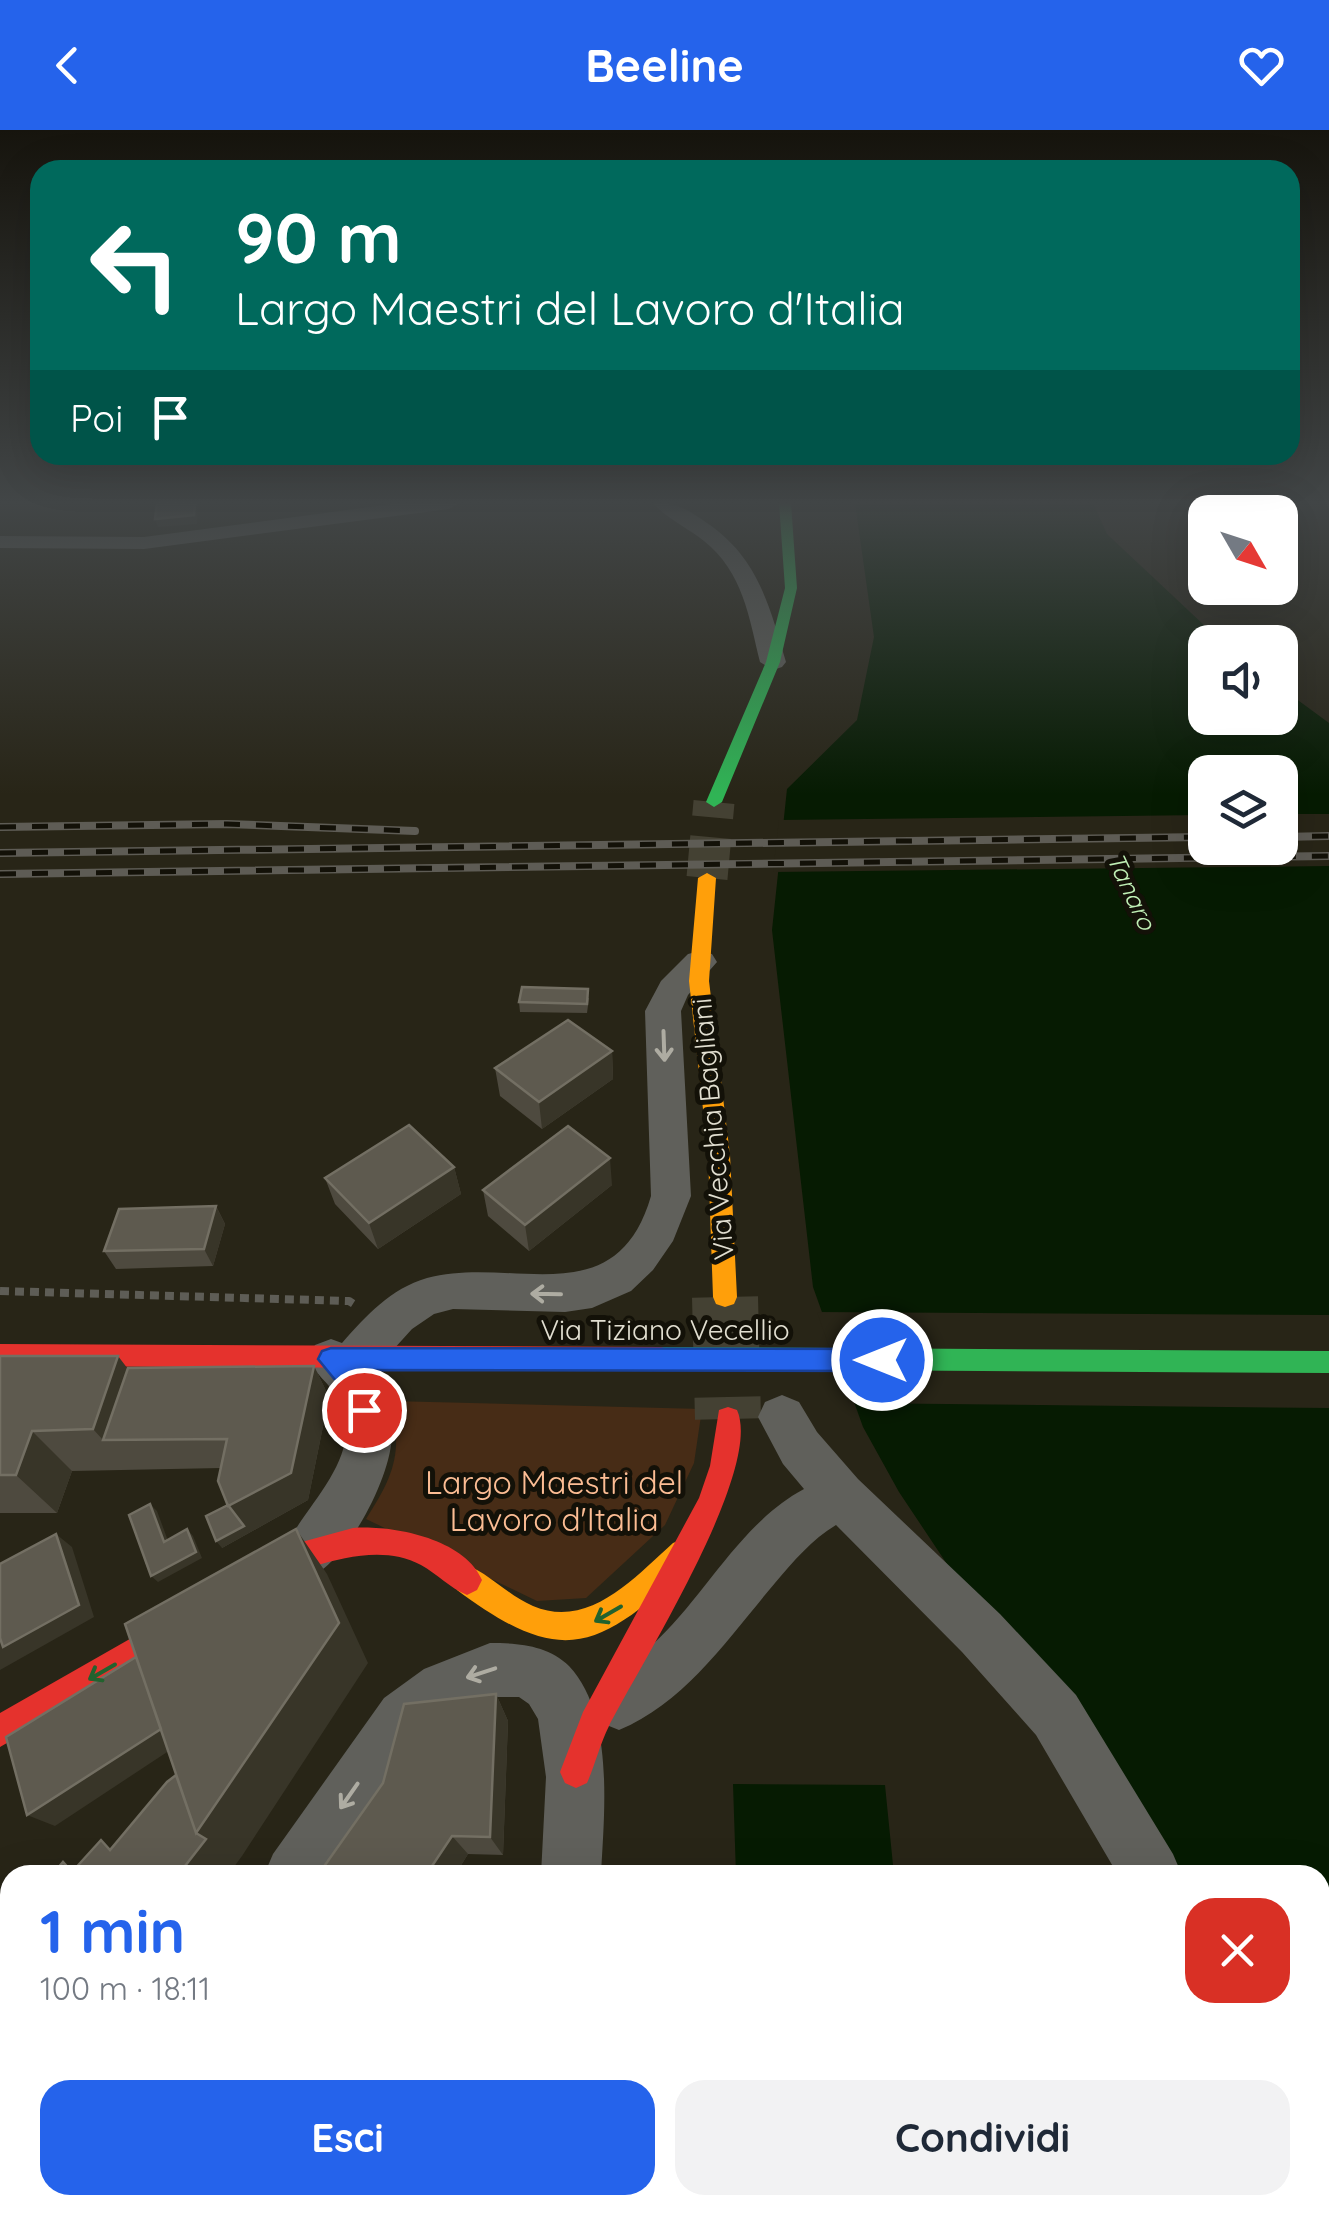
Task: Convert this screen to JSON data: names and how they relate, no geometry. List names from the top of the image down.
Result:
{
  "streets": {
    "street": ["Via Vecchia Bagliani", "Via Tiziano Vecellio"]
  },
  "crossings": [
    ["Via Vecchia Bagliani", "Via Tiziano Vecellio"]
  ],
  "water": ["Tanaro"],
  "parks": ["Largo Maestri del Lavoro d'Italia"],
  "north": "bottom right",
  "page": {
    "header": "Beeline",
    "turn": ["90 m", "Largo Maestri del Lavoro d'Italia"],
    "then": "Poi",
    "heading": ["1 min", "100 m · 18:11"],
    "buttons": ["Esci", "Condividi"]
  }
}
